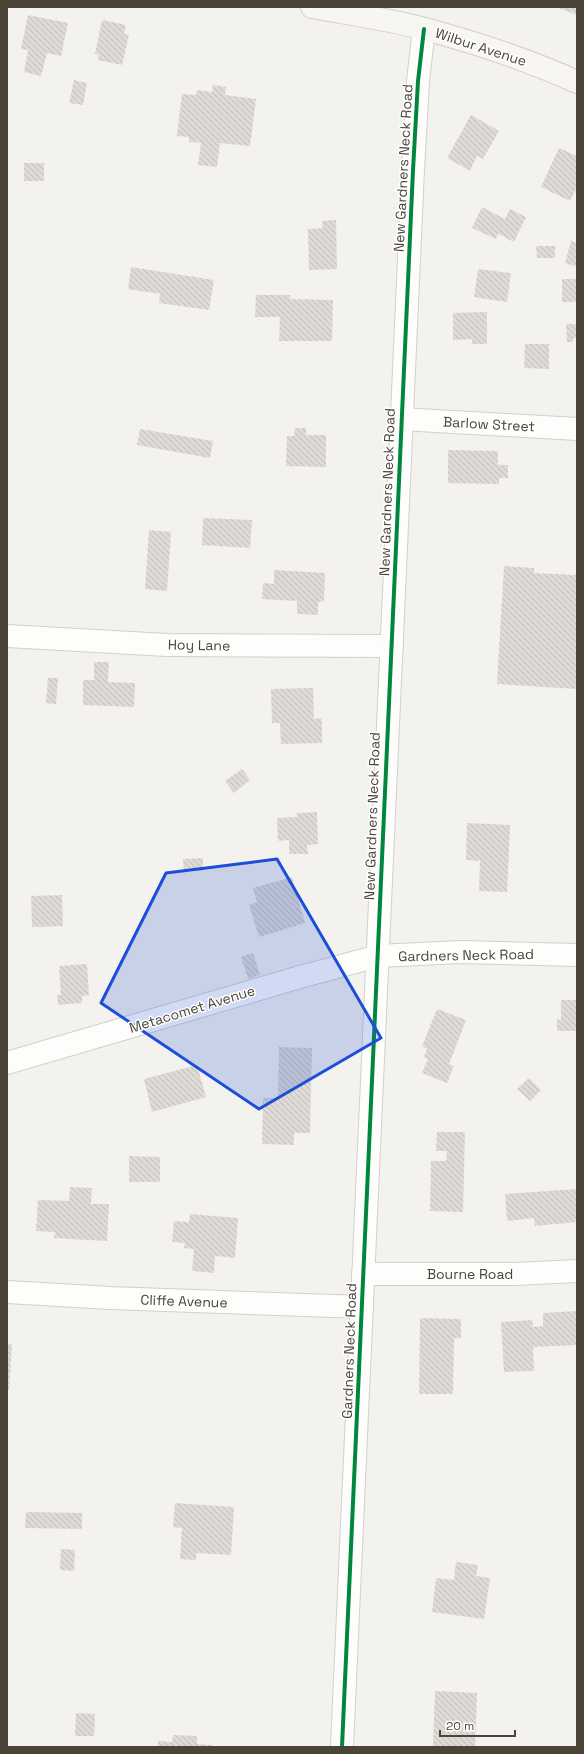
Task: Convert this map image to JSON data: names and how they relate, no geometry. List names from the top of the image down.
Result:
{
  "streets": {
    "main road": ["Wilbur Avenue"],
    "street": [
      "New Gardners Neck Road",
      "Barlow Street",
      "Hoy Lane",
      "Gardners Neck Road",
      "Metacomet Avenue",
      "Bourne Road",
      "Cliffe Avenue"
    ]
  },
  "crossings": [
    ["Wilbur Avenue", "New Gardners Neck Road"],
    ["New Gardners Neck Road", "Barlow Street"],
    ["New Gardners Neck Road", "Hoy Lane"],
    ["New Gardners Neck Road", "Gardners Neck Road"],
    ["New Gardners Neck Road", "Metacomet Avenue"],
    ["Gardners Neck Road", "Metacomet Avenue"],
    ["Gardners Neck Road", "Bourne Road"],
    ["Gardners Neck Road", "Cliffe Avenue"]
  ],
  "scale_bar": "20 m"
}
